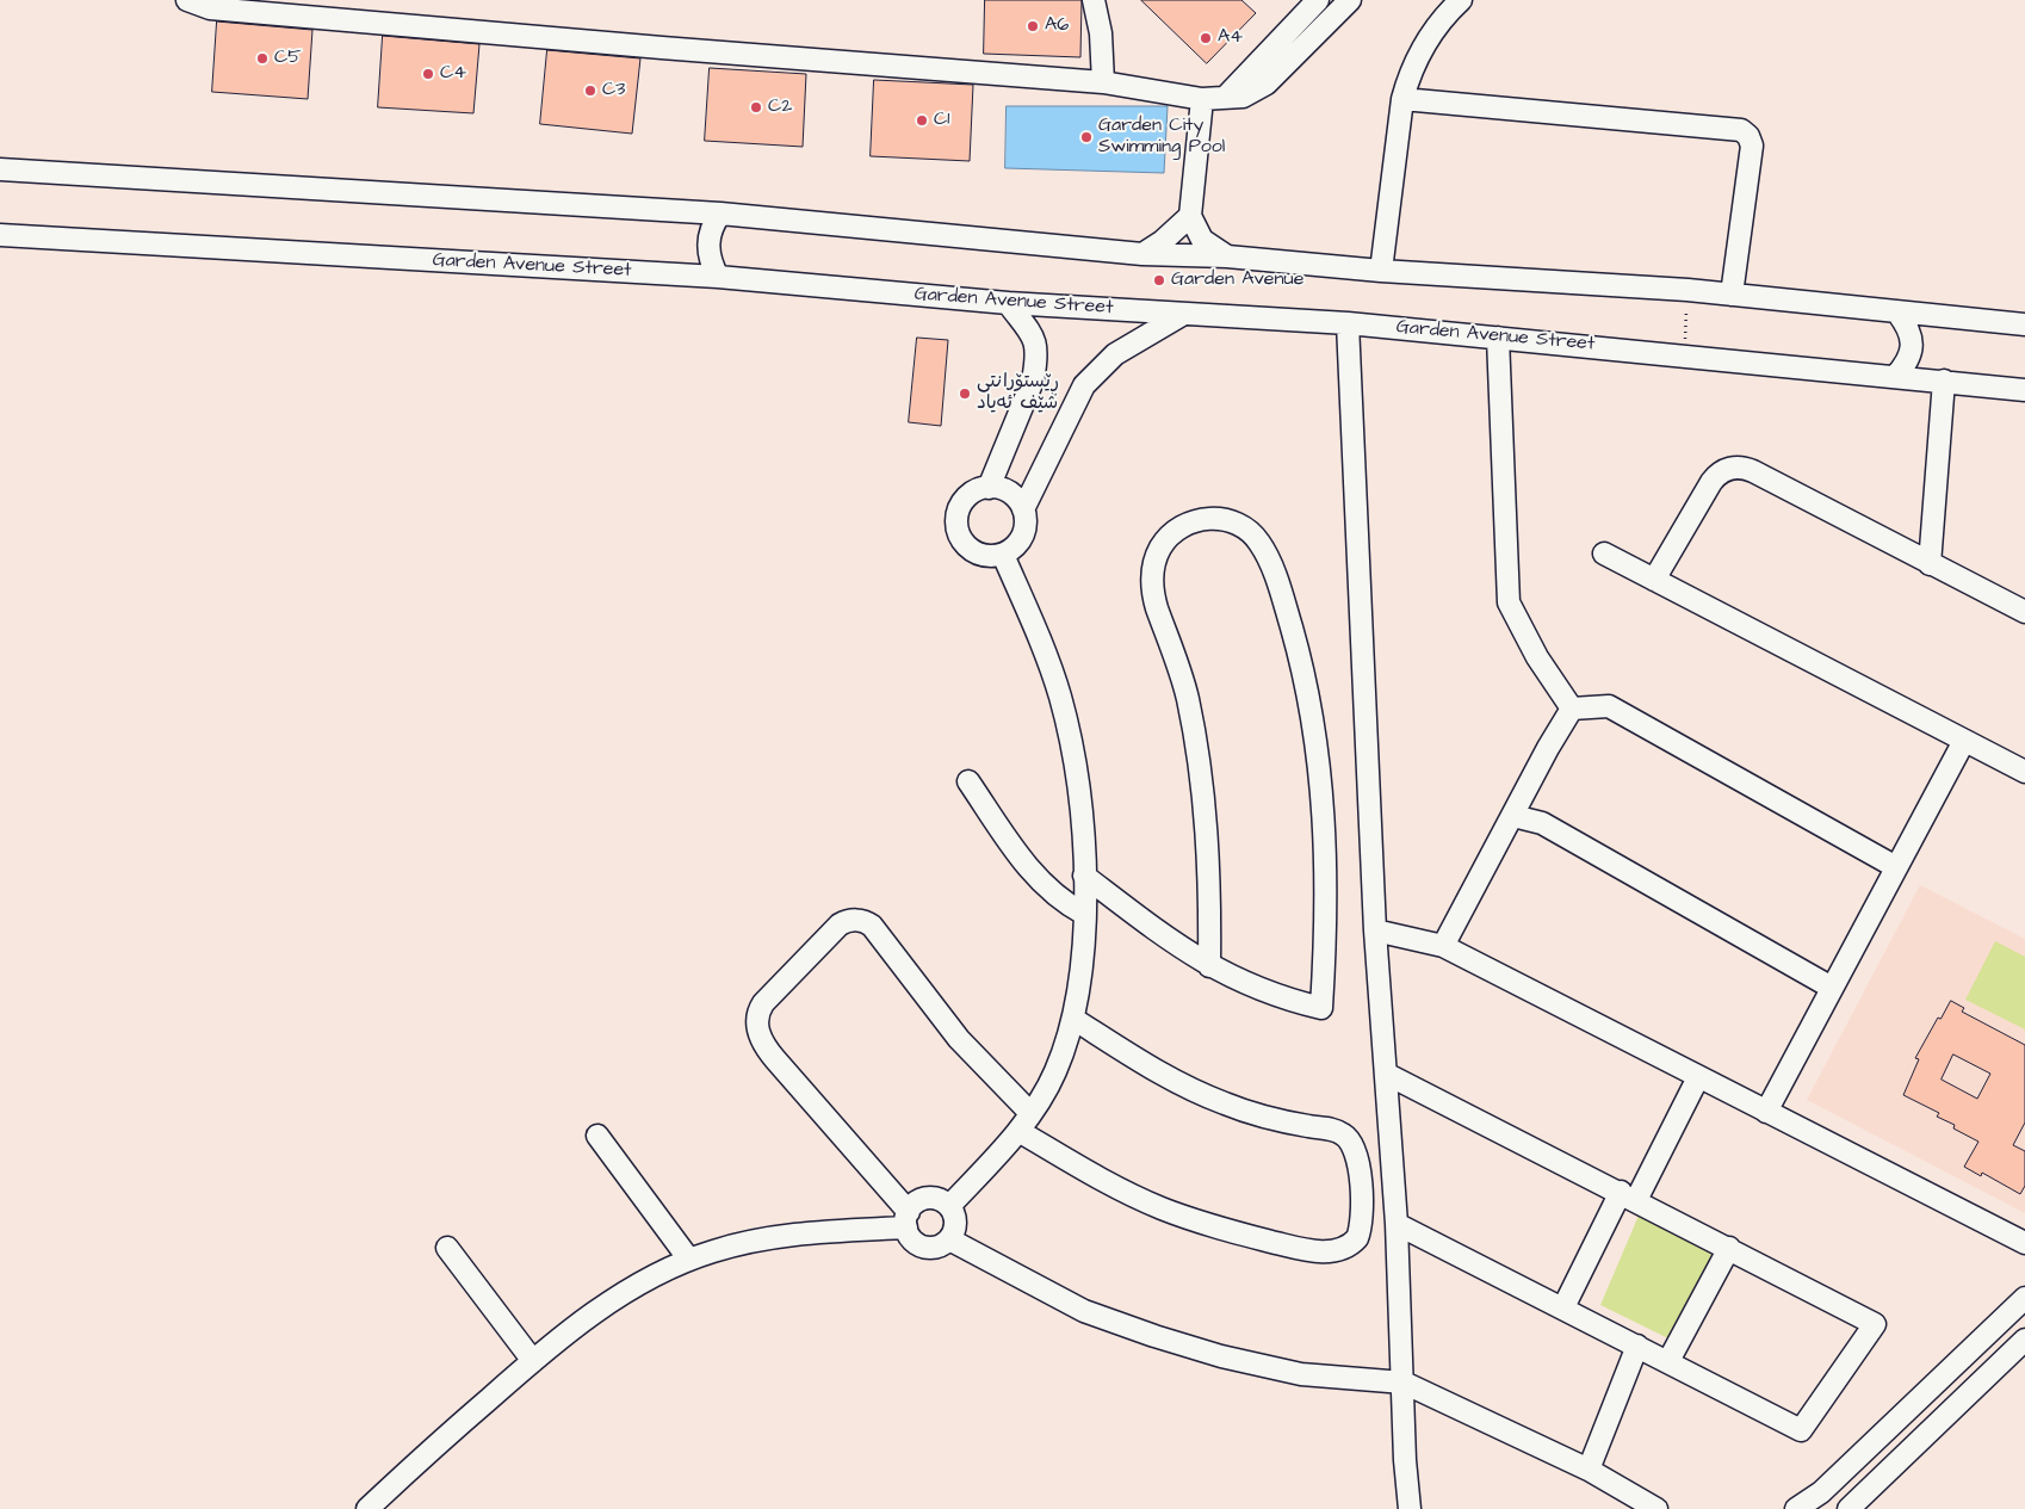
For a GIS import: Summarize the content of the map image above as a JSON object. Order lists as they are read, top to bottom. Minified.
{"streets":{"street":["Garden Avenue Street"]},"places":["A6","A4","C5","C4","C3","C2","C1","Garden City Swimming Pool","Garden Avenue","ڕێستۆرانتی شێف ئەیاد"]}
